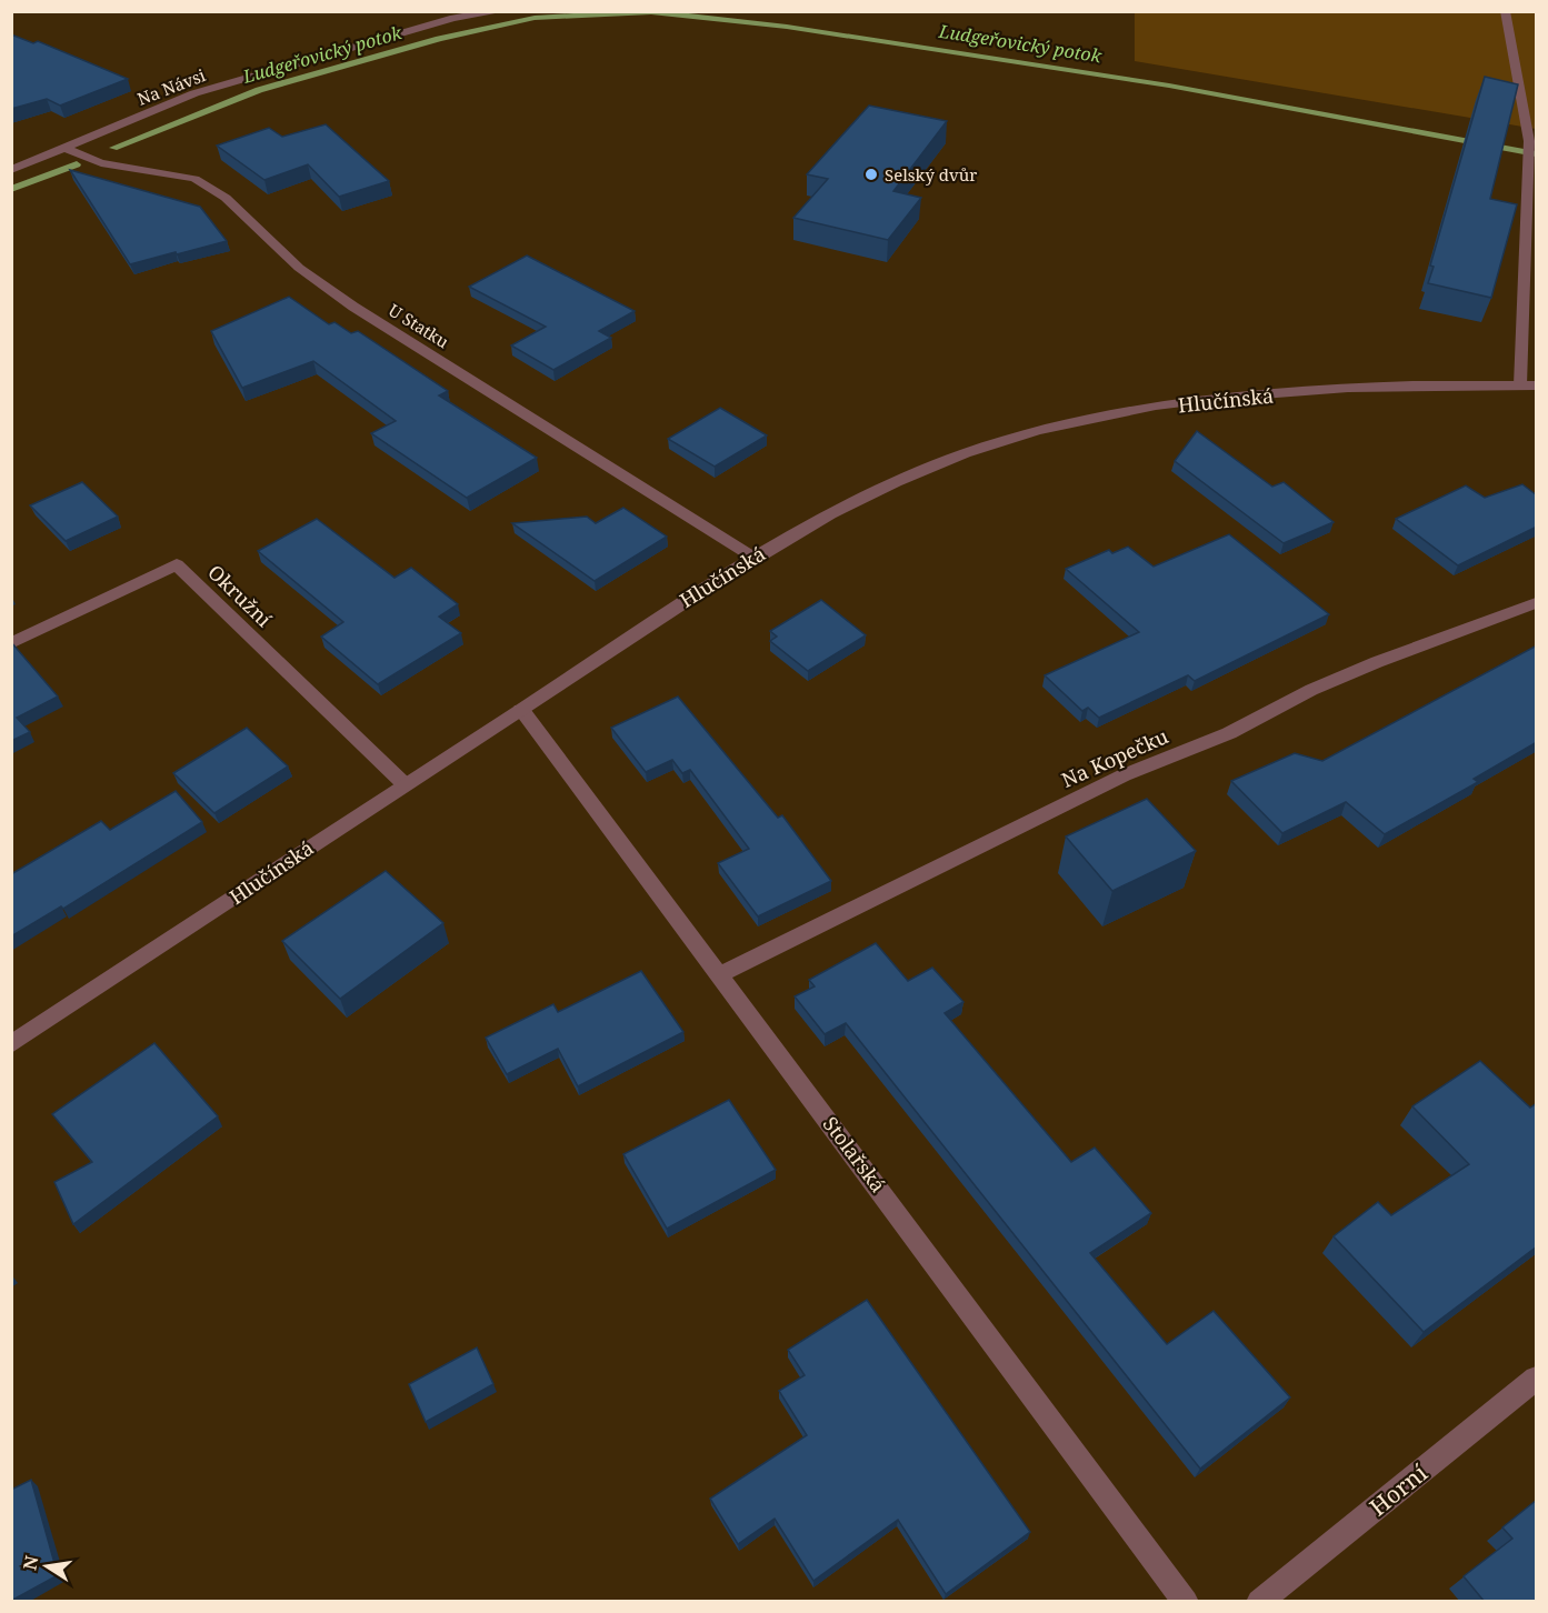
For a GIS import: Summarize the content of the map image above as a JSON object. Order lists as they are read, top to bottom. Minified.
{"streets":{"street":["Na Návsi","U Statku","Hlučínská","Okružní","Na Kopečku","Stolařská","Horní"]},"crossings":[["Na Návsi","U Statku"],["U Statku","Hlučínská"],["Hlučínská","Okružní"],["Hlučínská","Stolařská"],["Na Kopečku","Stolařská"]],"water":["Ludgeřovický potok"],"places":["Selský dvůr"],"north":"left"}
